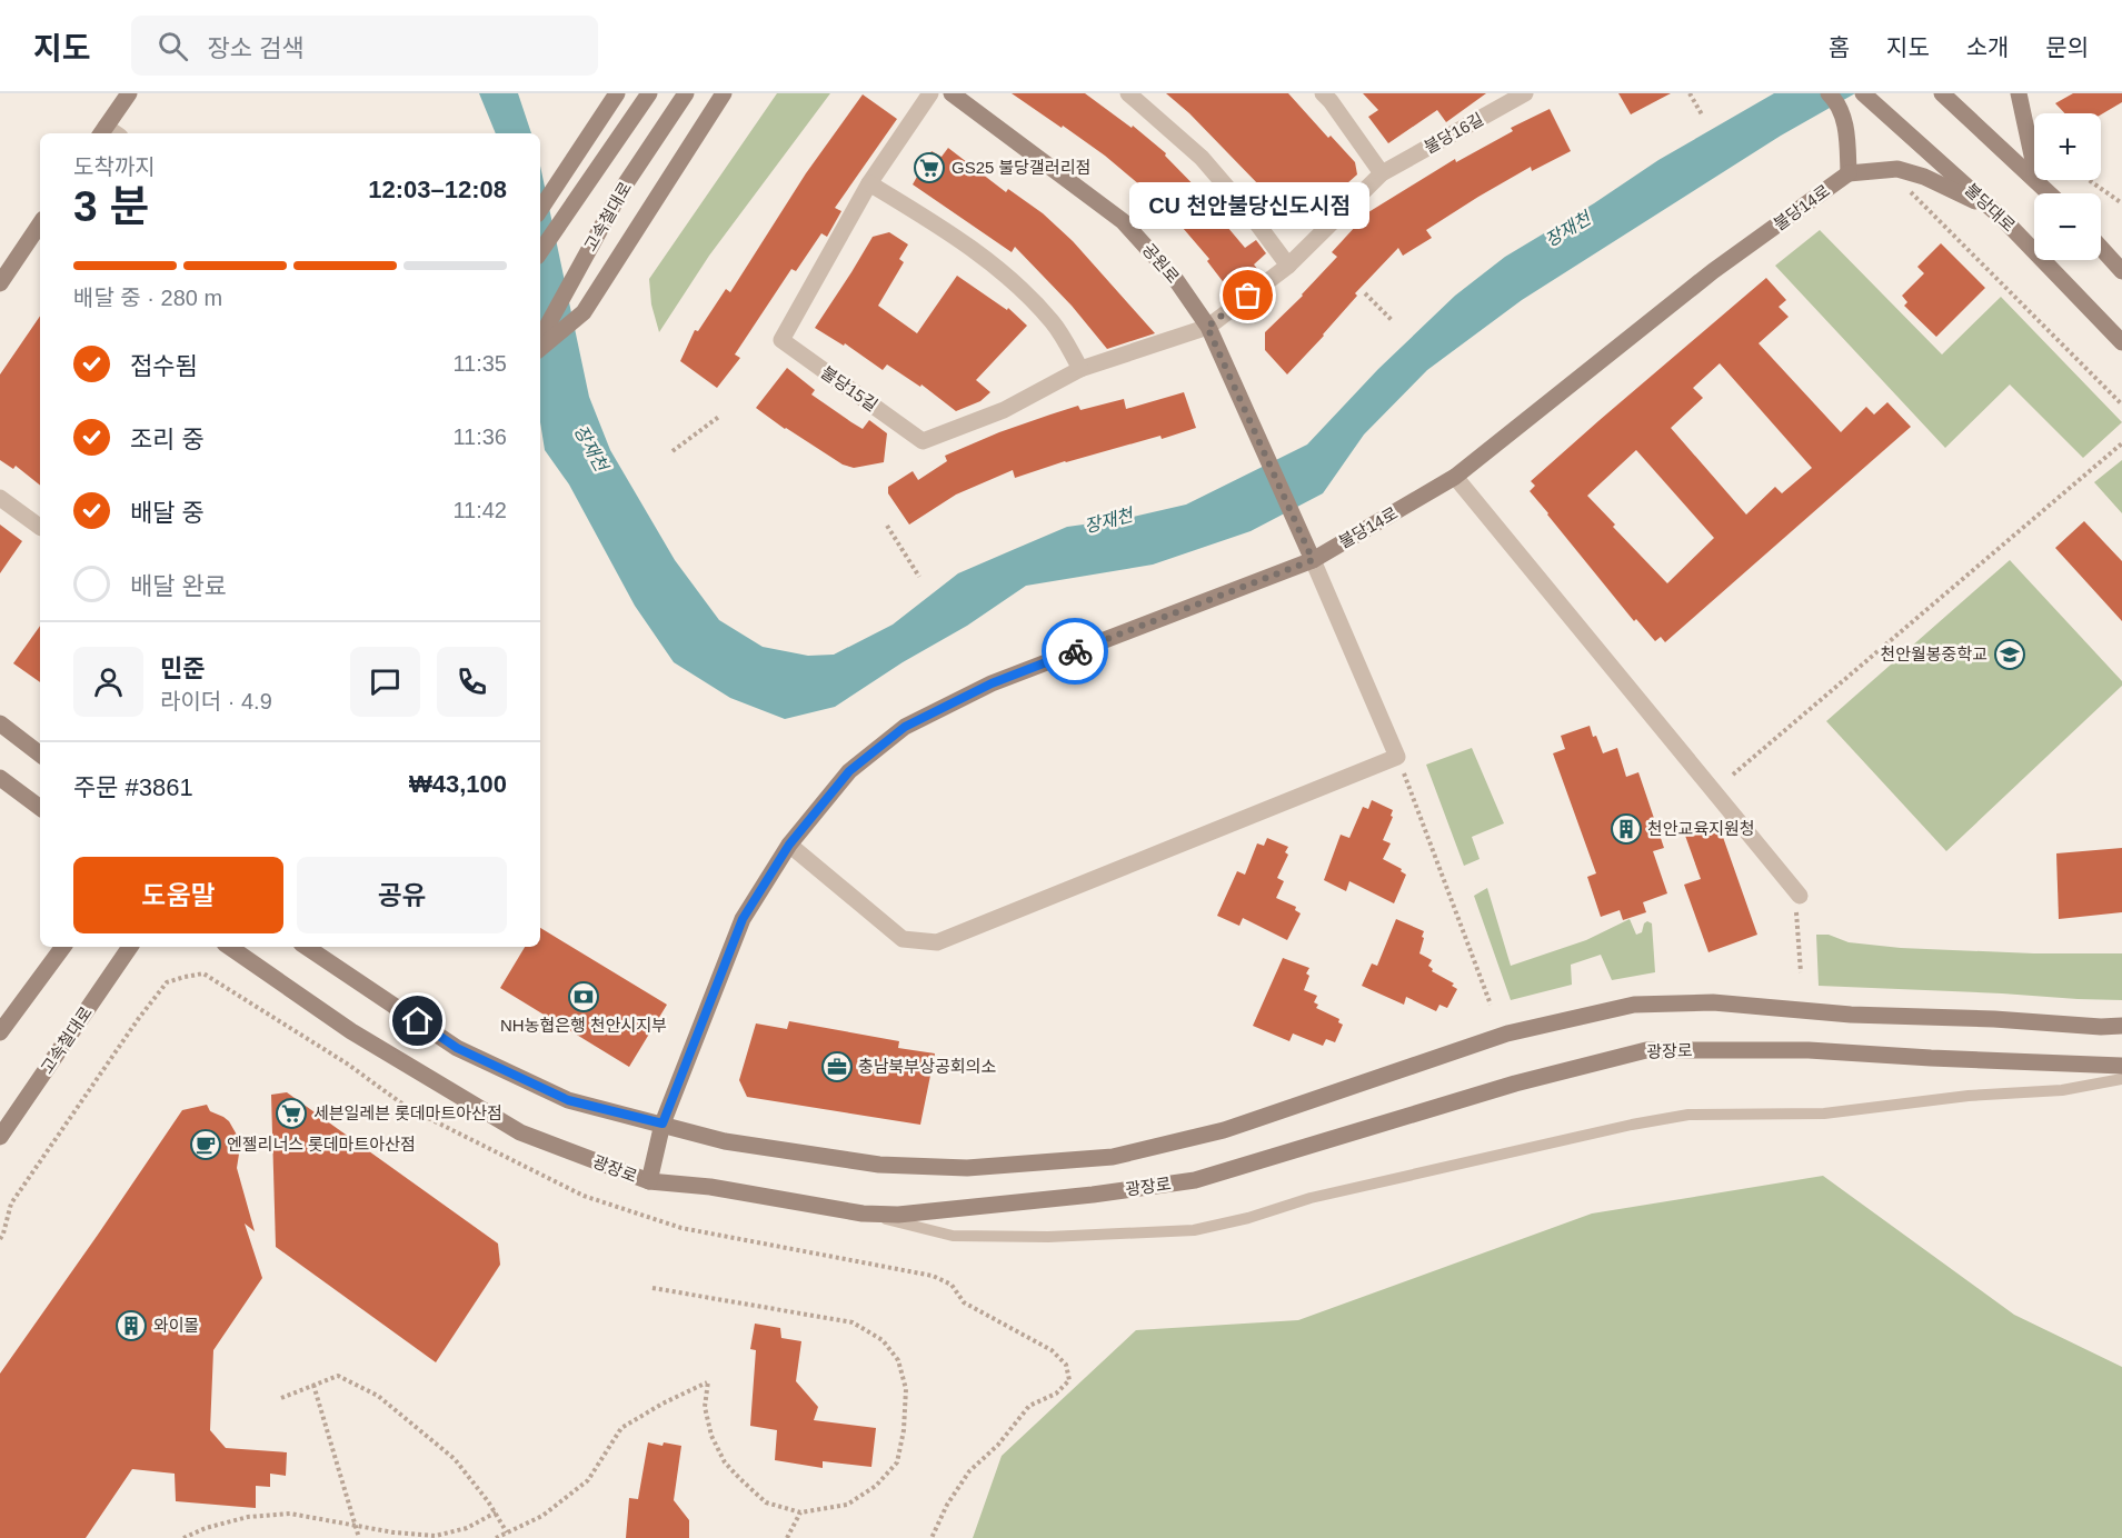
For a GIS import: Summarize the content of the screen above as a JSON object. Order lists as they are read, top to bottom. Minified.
{"streets":{"main road":["불당14로","불당대로","고속철대로","공원로","광장로"],"street":["불당16길","불당15길"]},"crossings":[["불당16길","공원로"],["불당16길","불당15길"],["불당14로","공원로"],["불당14로","광장로"],["공원로","불당15길"]],"water":["장재천"],"places":{"supermarket":["GS25 불당갤러리점","세븐일레븐 롯데마트아산점"],"other":["CU 천안불당신도시점"],"school or university":["천안월봉중학교"],"building":["천안교육지원청","와이몰"],"bank":["NH농협은행 천안시지부"],"office":["충남북부상공회의소"],"cafe":["엔젤리너스 롯데마트아산점"]},"page":{"header":"지도","search":"장소 검색","nav":["홈","지도","소개","문의"],"map_buttons":["+","−"],"heading":["3 분","도착까지","12:03–12:08"],"panel":["민준","라이더 · 4.9","주문 #3861","₩43,100"],"bubble":"CU 천안불당신도시점","bar":"배달 중 · 280 m","list":[["접수됨","11:35"],["조리 중","11:36"],["배달 중","11:42"],"배달 완료"],"buttons":["도움말","공유"]}}
